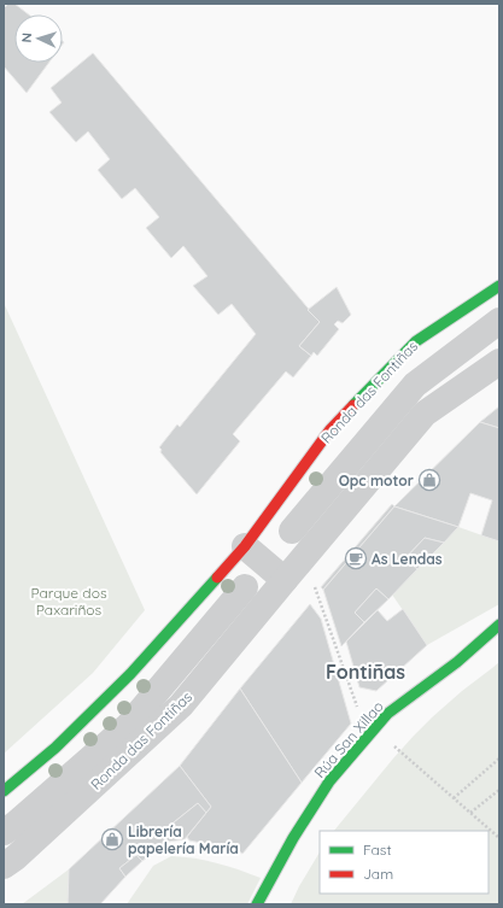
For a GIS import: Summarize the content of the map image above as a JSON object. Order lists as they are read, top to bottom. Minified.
{"streets":{"street":["Ronda das Fontiñas","Rúa San Xillao"]},"districts":["Fontiñas"],"parks":["Parque dos Paxariños"],"places":{"shop":["Opc motor","Librería papelería María"],"cafe":["As Lendas"]},"legend":["Fast","Jam"],"north":"left"}
